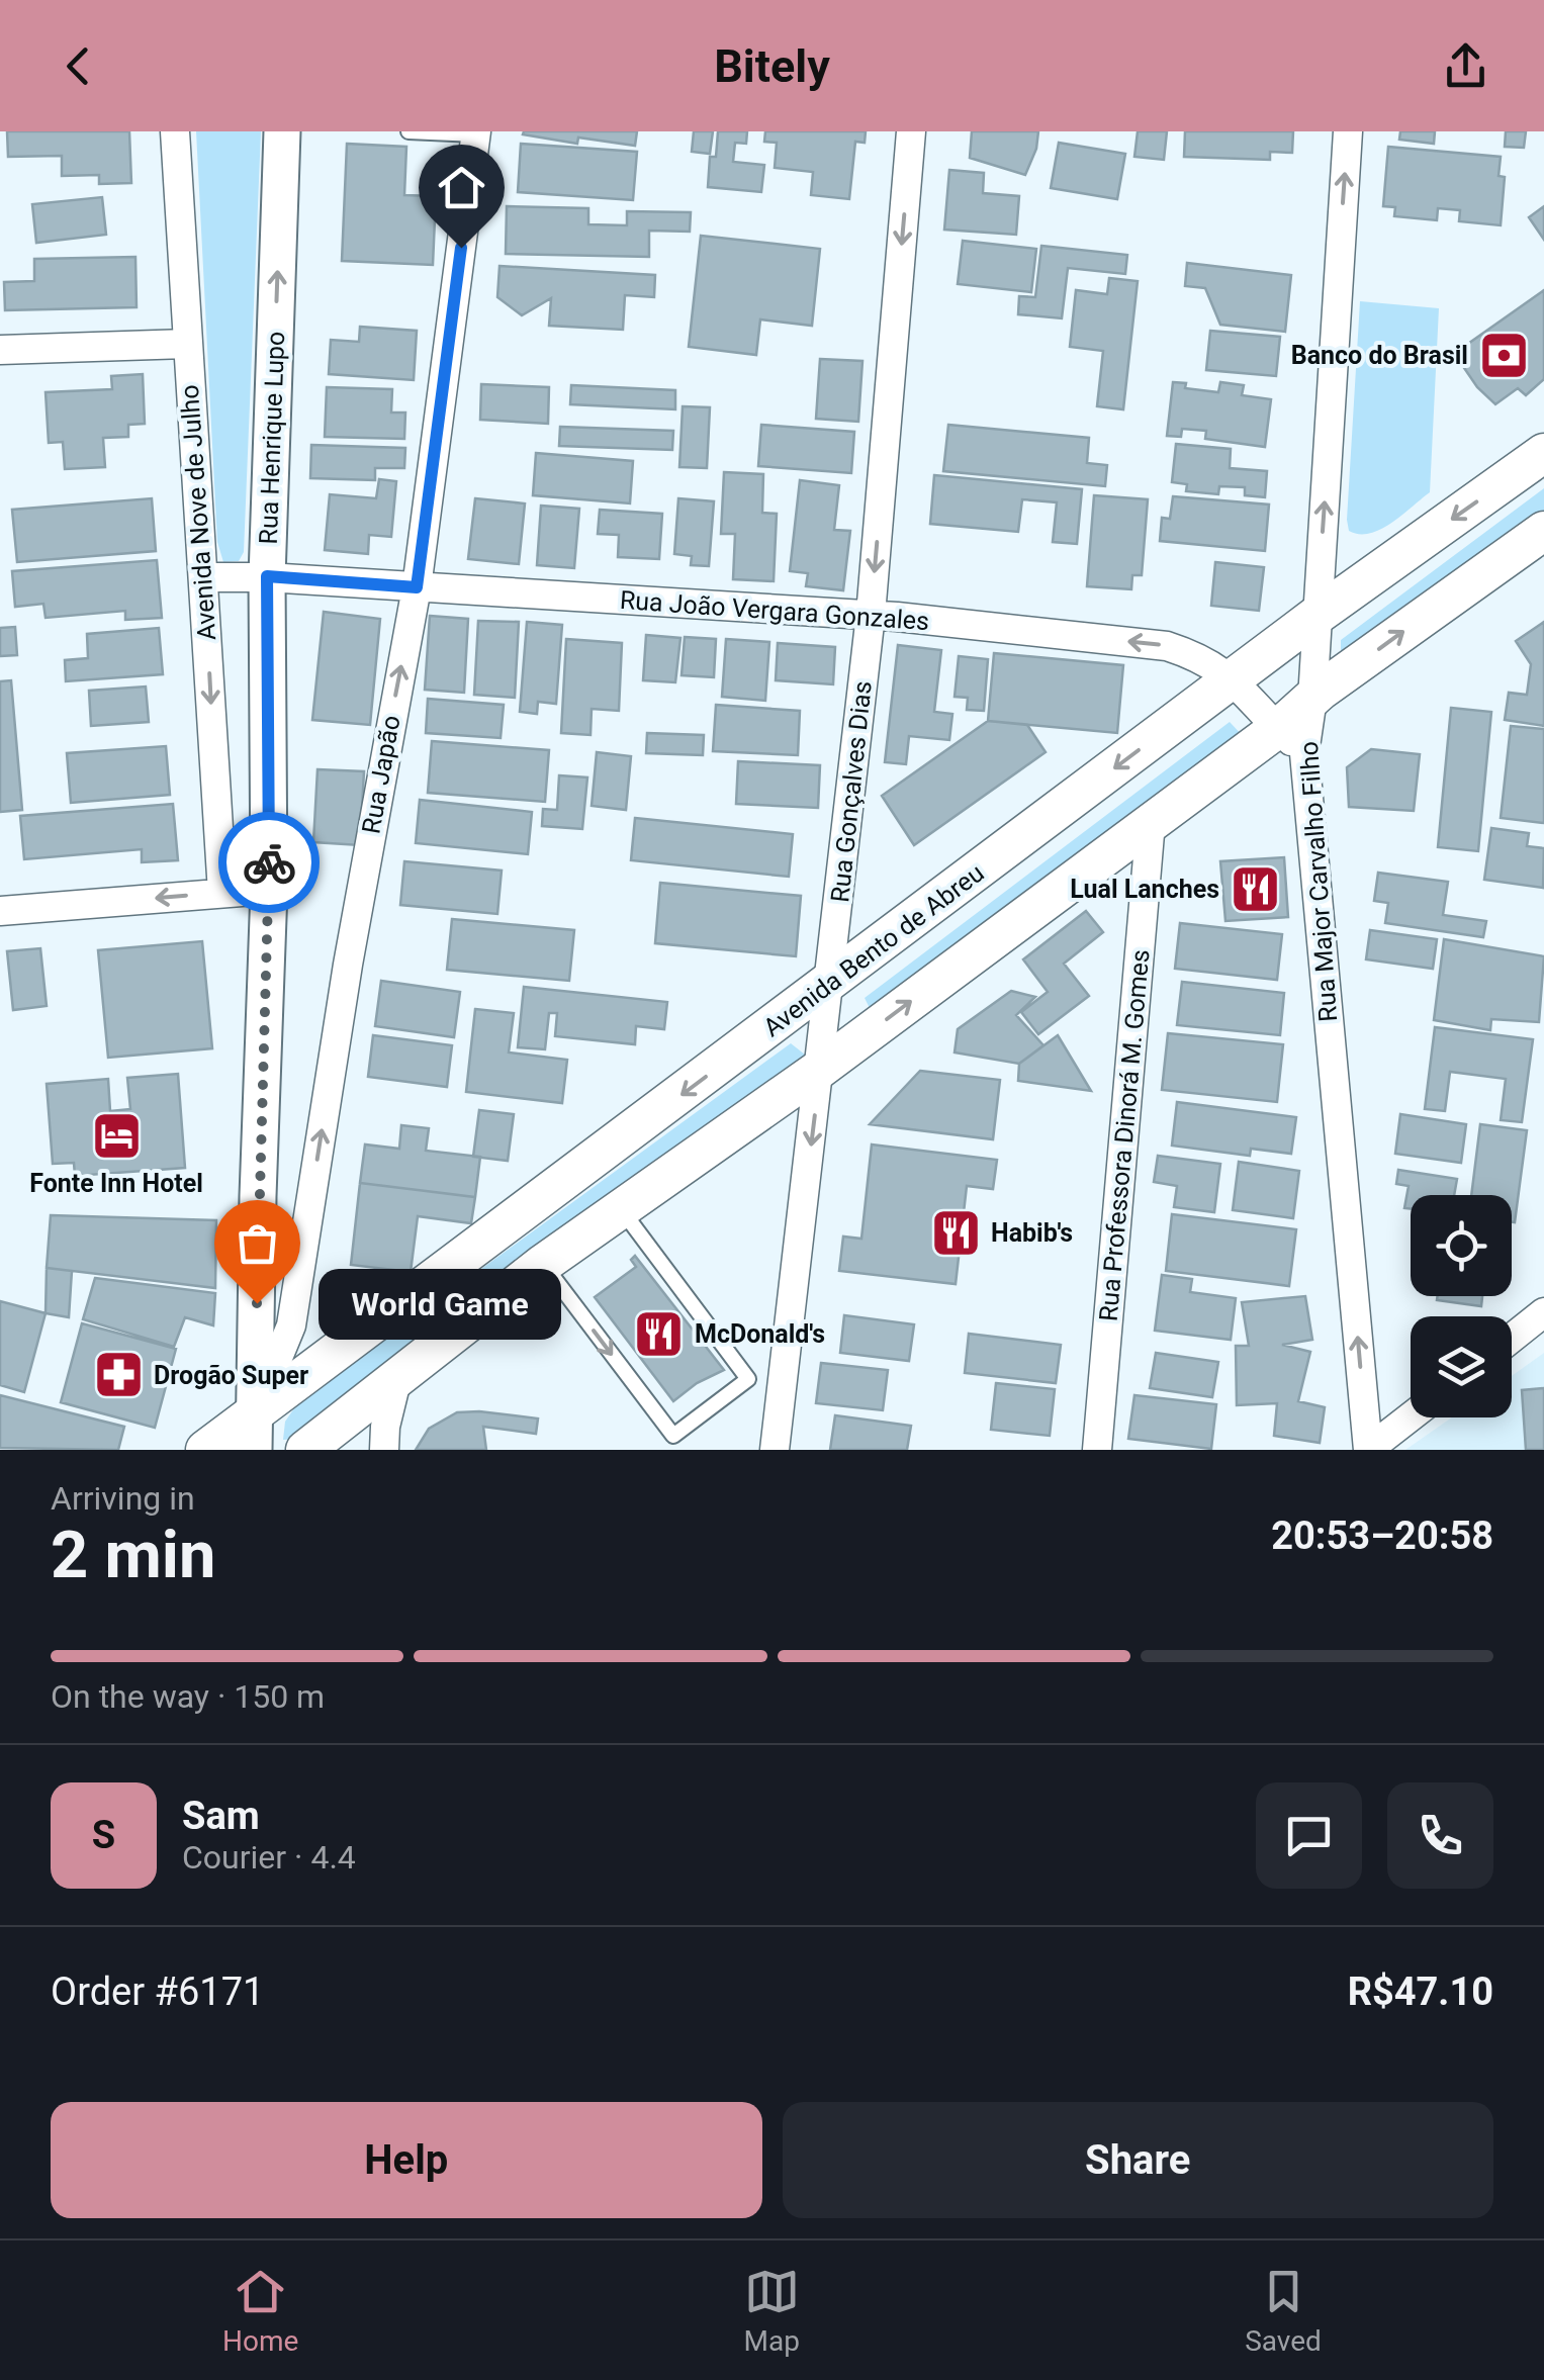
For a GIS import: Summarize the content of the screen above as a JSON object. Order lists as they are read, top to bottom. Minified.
{"streets":{"main road":["Avenida Bento de Abreu"],"street":["Rua Henrique Lupo","Avenida Nove de Julho","Rua João Vergara Gonzales","Rua Japão","Rua Gonçalves Dias","Rua Major Carvalho Filho","Rua Professora Dinorá M. Gomes"]},"crossings":[["Rua Henrique Lupo","Rua João Vergara Gonzales"],["Rua Henrique Lupo","Rua Japão"],["Rua Henrique Lupo","Avenida Bento de Abreu"],["Avenida Nove de Julho","Rua João Vergara Gonzales"],["Rua João Vergara Gonzales","Rua Japão"],["Rua João Vergara Gonzales","Rua Gonçalves Dias"],["Rua João Vergara Gonzales","Rua Major Carvalho Filho"],["Rua João Vergara Gonzales","Avenida Bento de Abreu"],["Rua Japão","Avenida Bento de Abreu"],["Rua Gonçalves Dias","Avenida Bento de Abreu"]],"one_way":["Avenida Nove de Julho","Rua Japão","Rua Gonçalves Dias","Rua Major Carvalho Filho"],"places":{"bank":["Banco do Brasil"],"restaurant":["Lual Lanches","Habib's","McDonald's"],"hotel":["Fonte Inn Hotel"],"other":["World Game"],"pharmacy":["Drogão Super"]},"page":{"header":"Bitely","bubble":"World Game","heading":["2 min","Arriving in","20:53–20:58"],"panel":["Sam","Courier · 4.4","Order #6171","R$47.10"],"bar":"On the way · 150 m","round":"S","buttons":["Help","Share"],"tabs":["Home","Map","Saved"]}}
